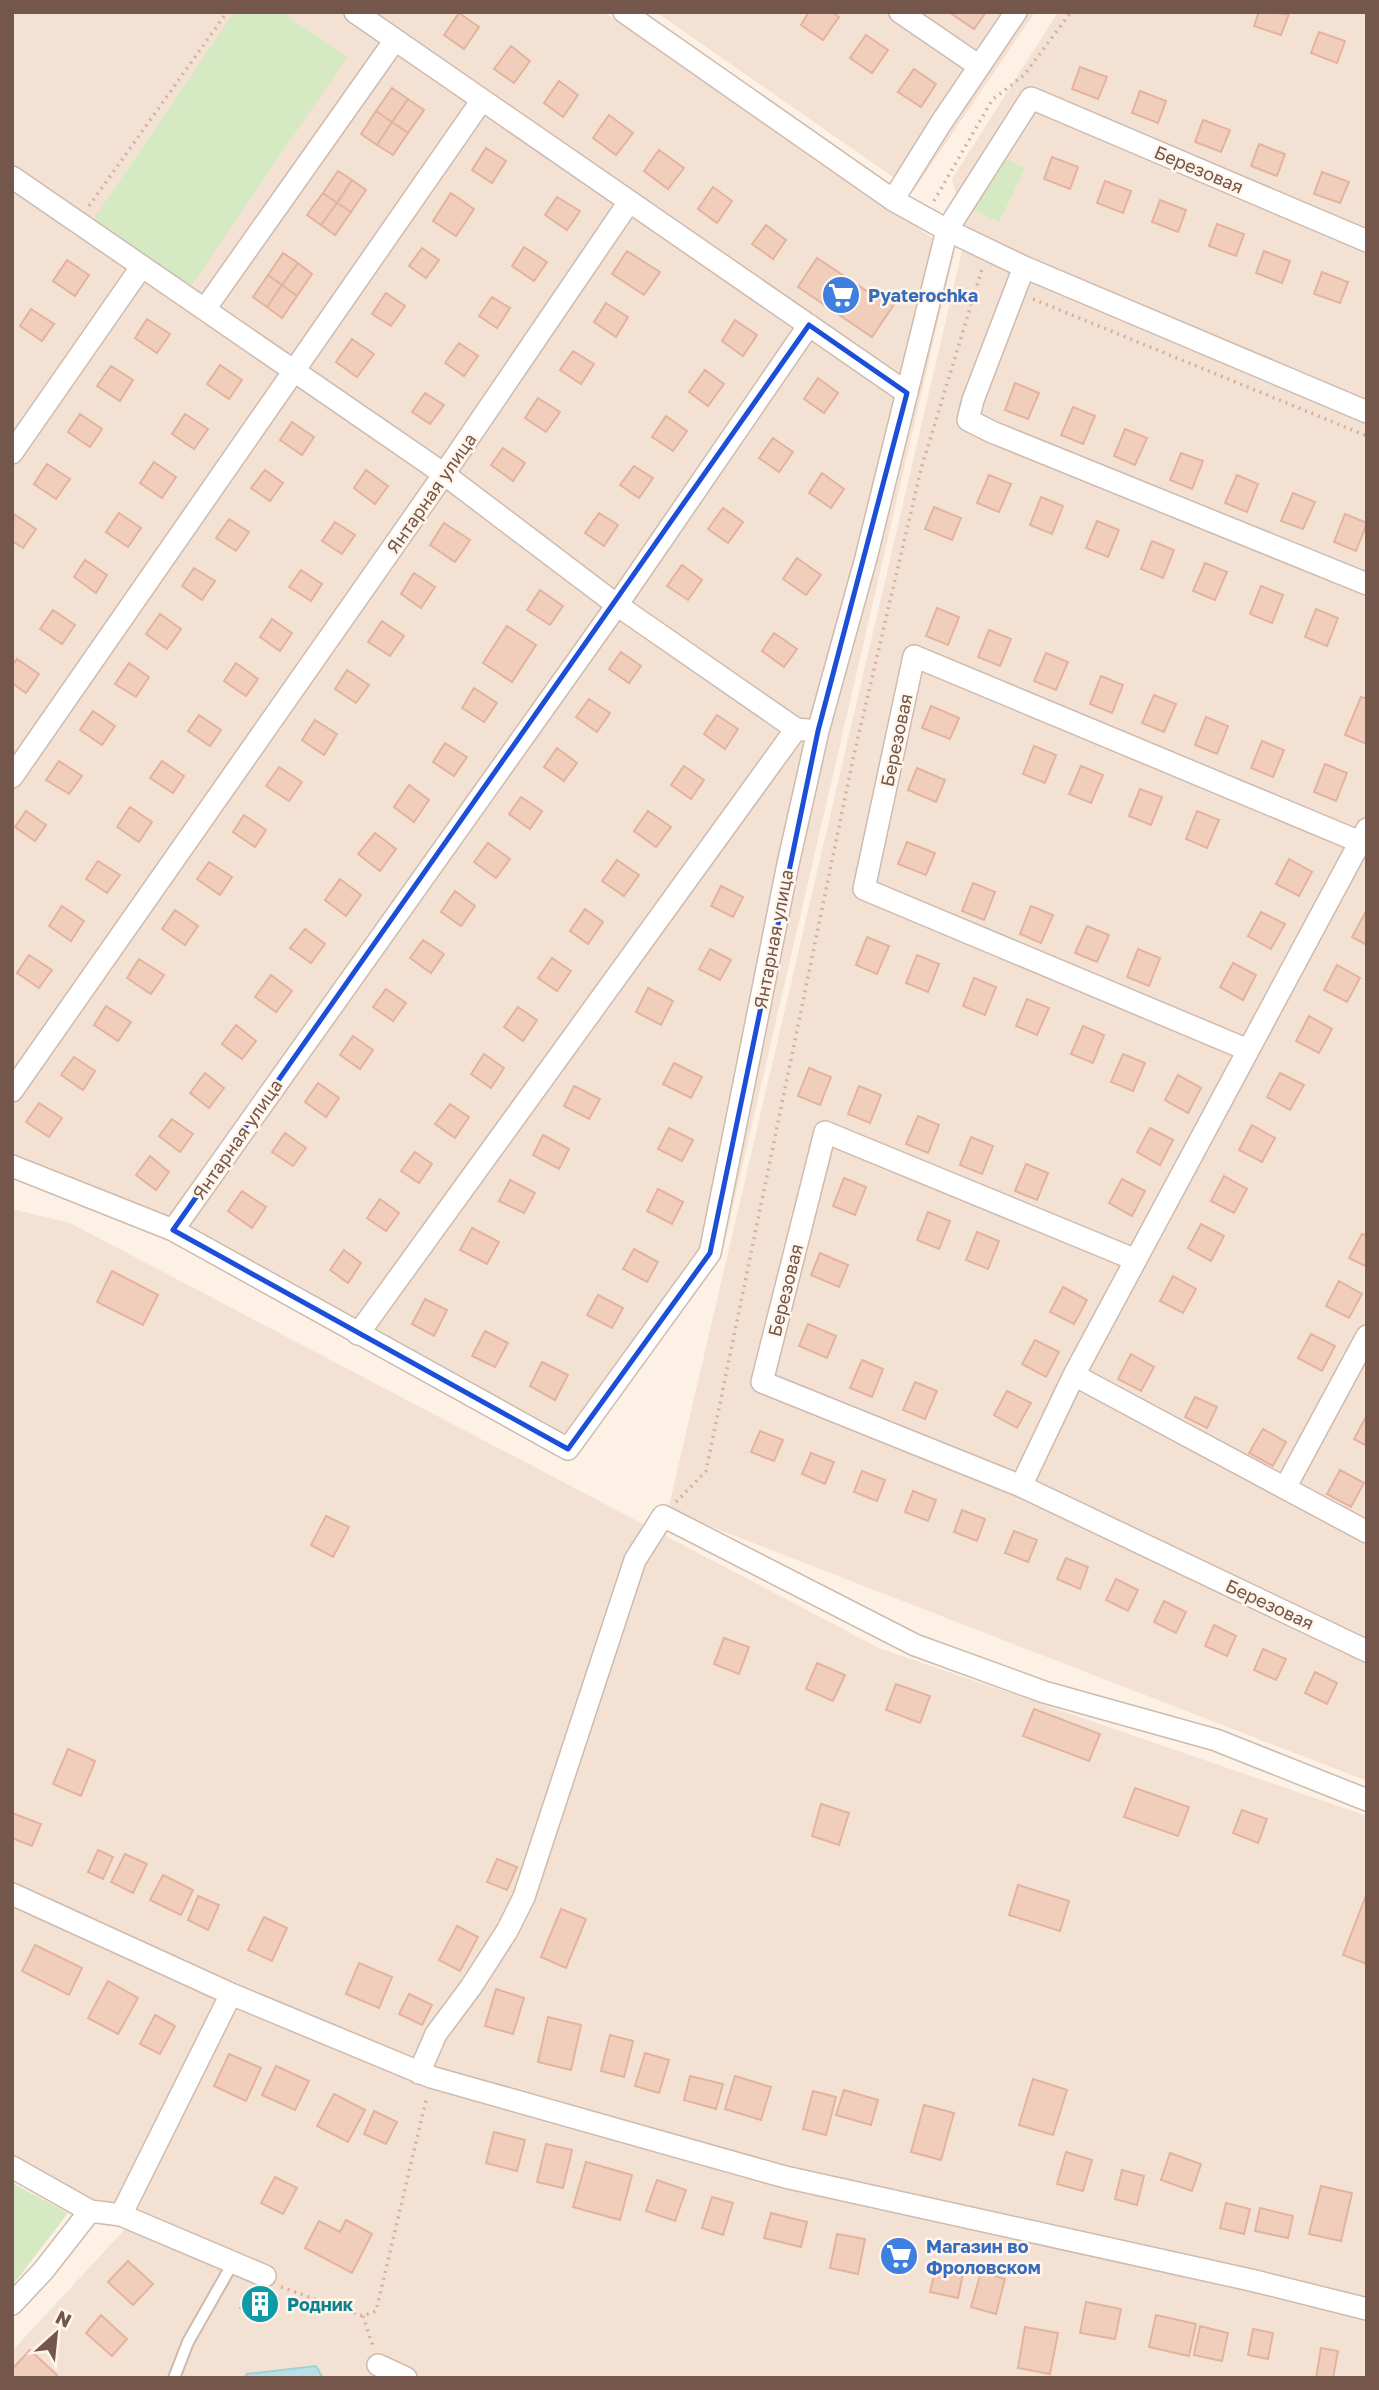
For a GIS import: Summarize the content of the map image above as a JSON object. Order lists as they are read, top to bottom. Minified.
{"streets":{"street":["Березовая","Янтарная улица"]},"crossings":[["Березовая","Янтарная улица"]],"places":{"supermarket":["Pyaterochka","Магазин во Фроловском"],"building":["Родник"]},"north":"top right"}
